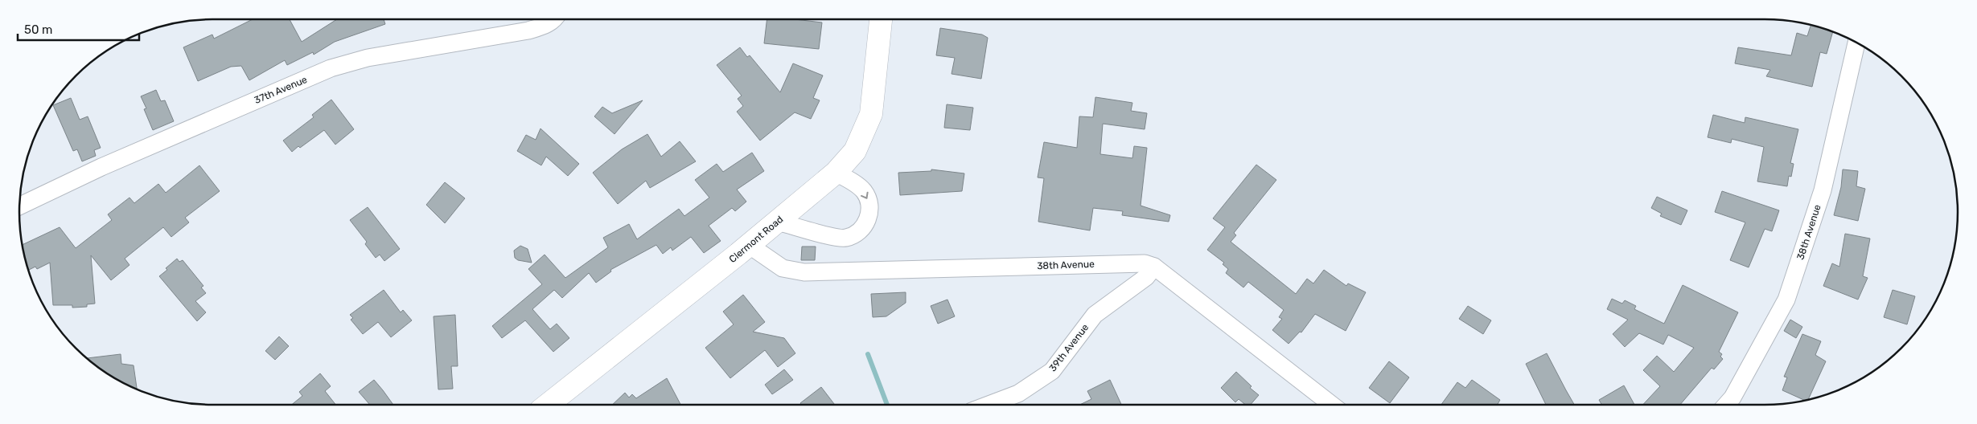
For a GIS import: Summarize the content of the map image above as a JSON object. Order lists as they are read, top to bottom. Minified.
{"streets":{"street":["37th Avenue","38th Avenue","Clermont Road","39th Avenue"]},"crossings":[["38th Avenue","Clermont Road"],["38th Avenue","39th Avenue"]],"scale_bar":"50 m"}
